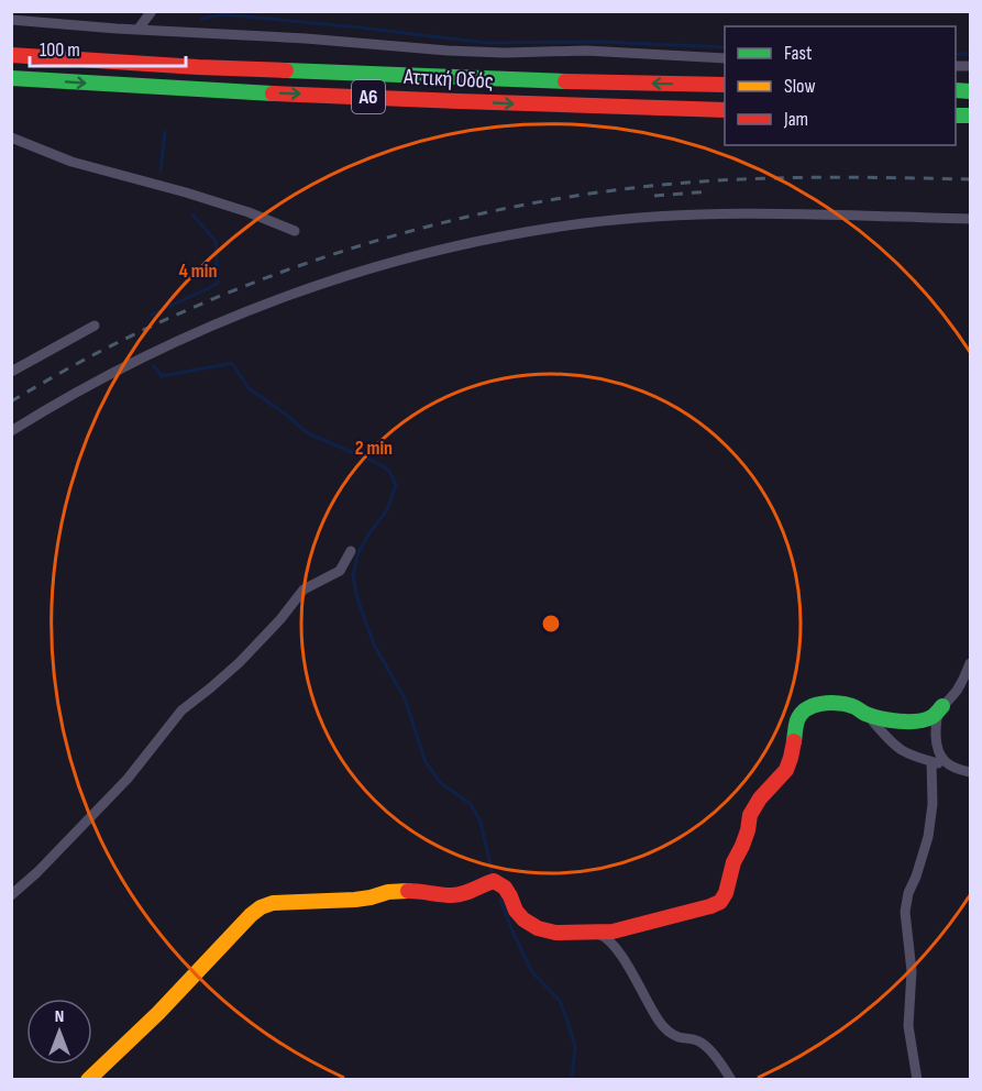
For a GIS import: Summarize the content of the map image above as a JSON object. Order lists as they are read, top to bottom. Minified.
{"streets":{"main road":["Αττική Οδός","Α6"]},"legend":["Fast","Slow","Jam"],"scale_bar":"100 m","north":"top","rings":["4 min","2 min"]}
